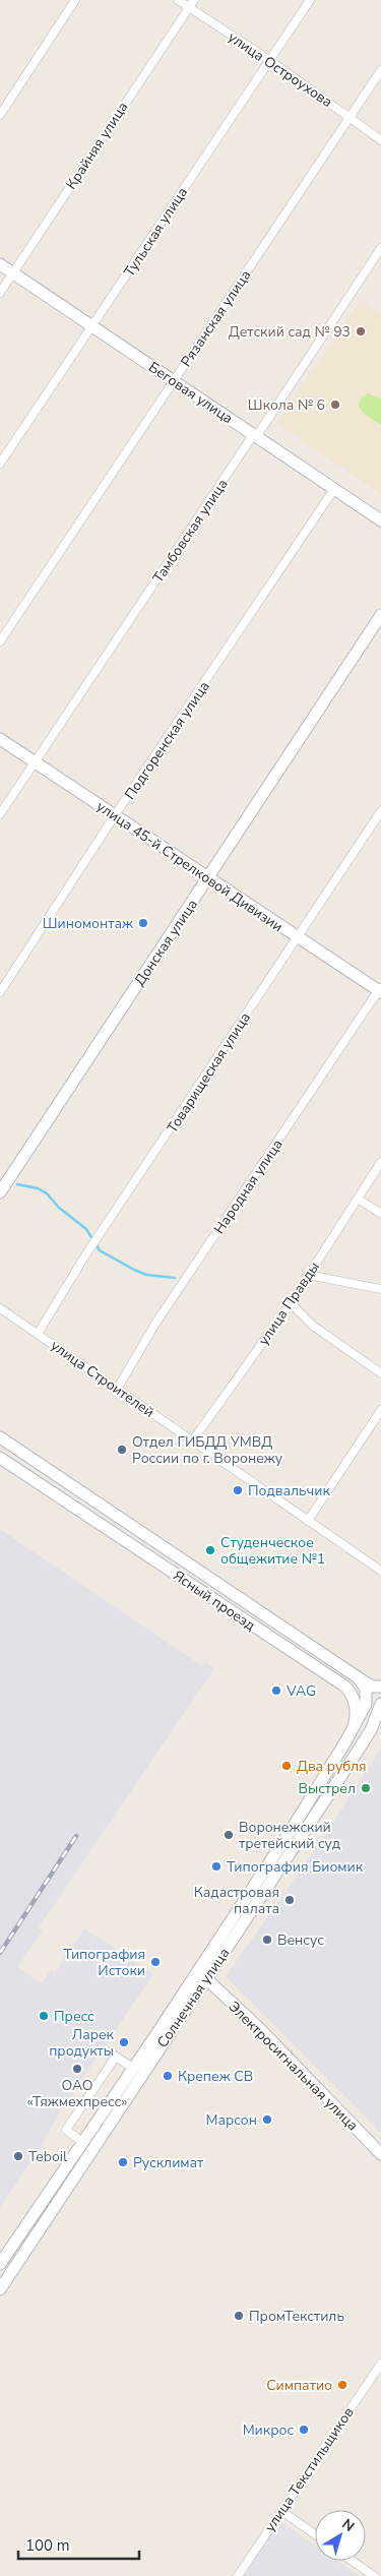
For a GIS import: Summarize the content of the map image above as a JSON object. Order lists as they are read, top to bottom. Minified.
{"streets":{"street":["улица Остроухова","Крайняя улица","Тульская улица","Рязанская улица","Беговая улица","Тамбовская улица","Подгоренская улица","улица 45-й Стрелковой Дивизии","Донская улица","Товарищеская улица","Народная улица","улица Правды","улица Строителей","Ясный проезд","Солнечная улица","Электросигнальная улица","улица Текстильщиков"]},"crossings":[["улица Остроухова","Крайняя улица"],["улица Остроухова","Тульская улица"],["улица Остроухова","Рязанская улица"],["Крайняя улица","Беговая улица"],["Тульская улица","Беговая улица"],["Рязанская улица","Беговая улица"],["Беговая улица","Тамбовская улица"],["Беговая улица","Подгоренская улица"],["Тамбовская улица","улица 45-й Стрелковой Дивизии"],["Подгоренская улица","улица 45-й Стрелковой Дивизии"],["улица 45-й Стрелковой Дивизии","Донская улица"],["улица 45-й Стрелковой Дивизии","Товарищеская улица"],["улица 45-й Стрелковой Дивизии","Народная улица"],["Товарищеская улица","улица Строителей"],["Народная улица","улица Строителей"],["улица Правды","улица Строителей"],["Ясный проезд","Солнечная улица"],["Солнечная улица","Электросигнальная улица"]],"places":["Детский сад № 93","Школа № 6","Шиномонтаж","Отдел ГИБДД УМВД России по г. Воронежу","Подвальчик","Студенческое общежитие №1","VAG","Два рубля","Выстрел","Воронежский третейский суд","Типография Биомик","Кадастровая палата","Венсус","Типография Истоки","Пресс","Ларек продукты","ОАО «Тяжмехпресс»","Крепеж СВ","Марсон","Teboil","Русклимат","ПромТекстиль","Симпатио","Микрос"],"scale_bar":"100 m","north":"top right"}
